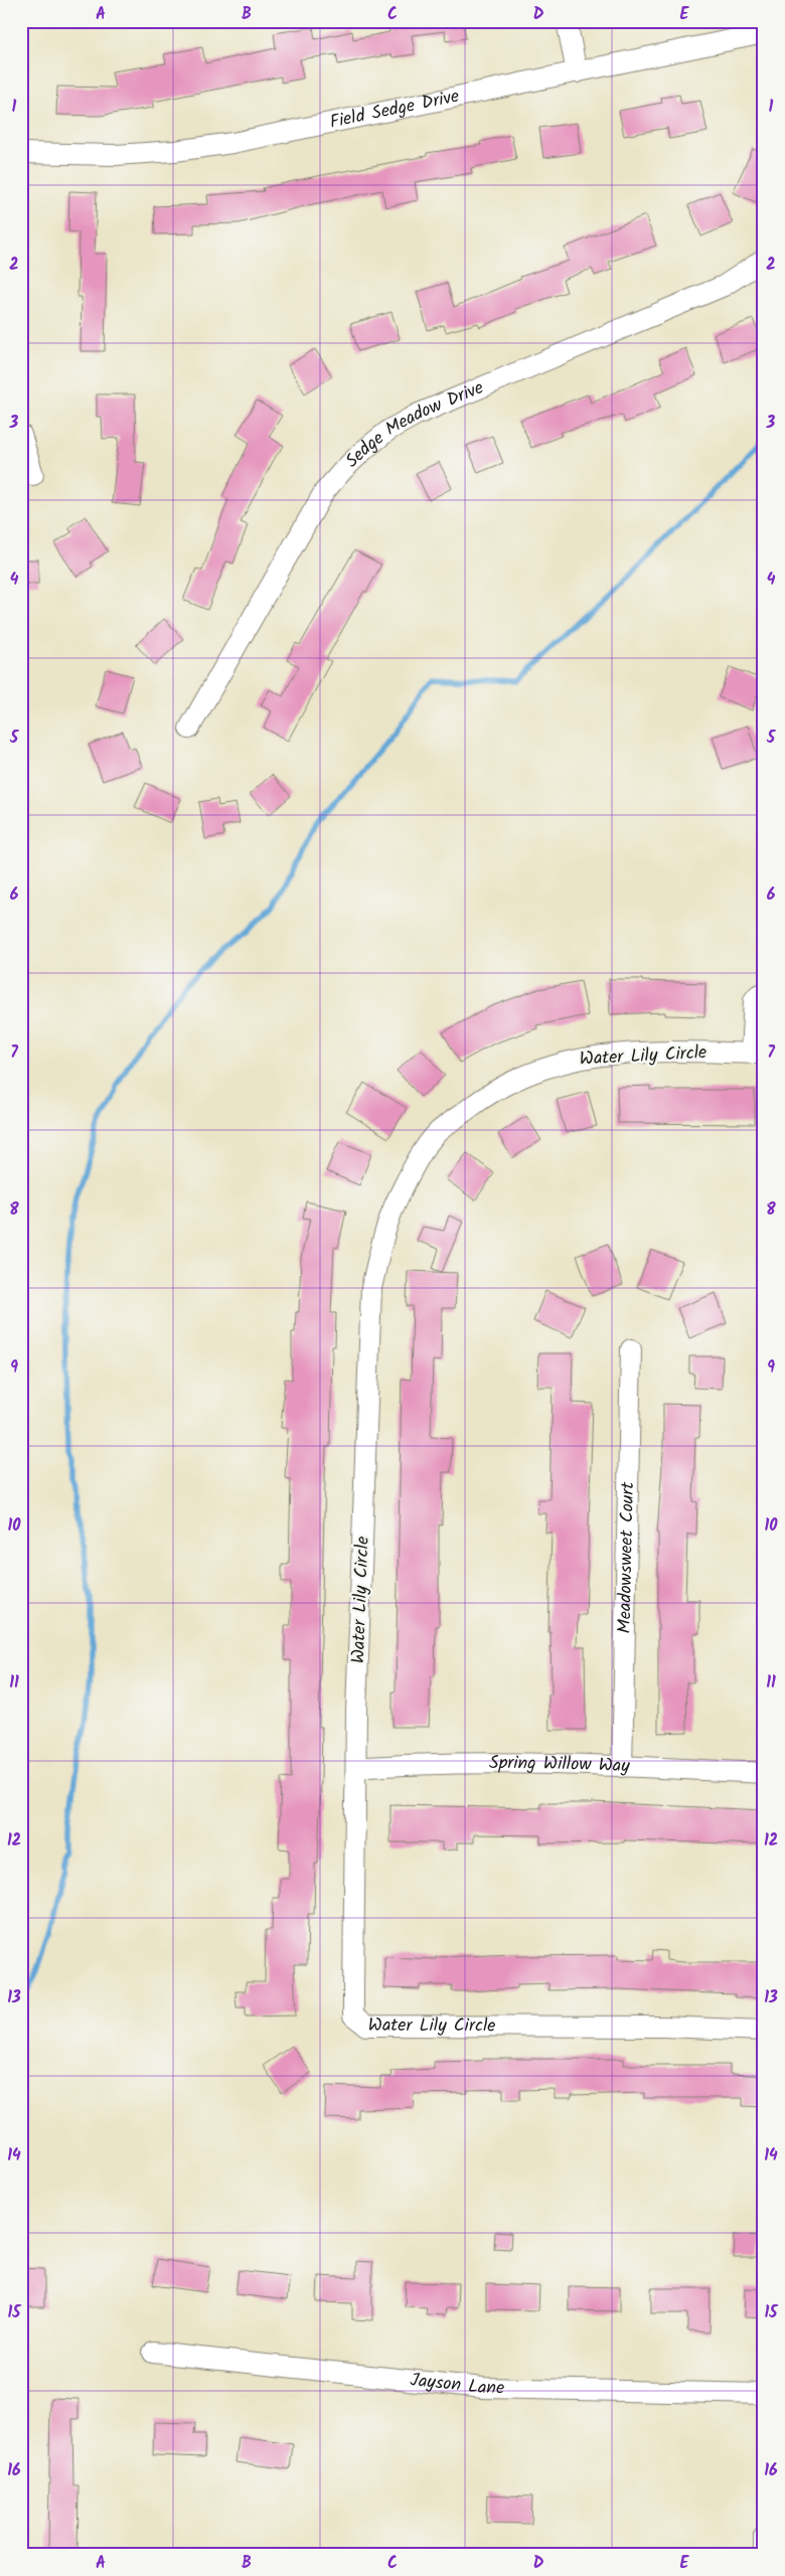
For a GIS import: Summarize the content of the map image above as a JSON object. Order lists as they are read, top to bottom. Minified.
{"streets":{"street":["Field Sedge Drive","Sedge Meadow Drive","Water Lily Circle","Meadowsweet Court","Spring Willow Way","Jayson Lane"]},"crossings":[["Water Lily Circle","Spring Willow Way"],["Meadowsweet Court","Spring Willow Way"]],"grid":{"columns":["A","B","C","D","E"],"rows":["1","2","3","4","5","6","7","8","9","10","11","12","13","14","15","16"]}}
